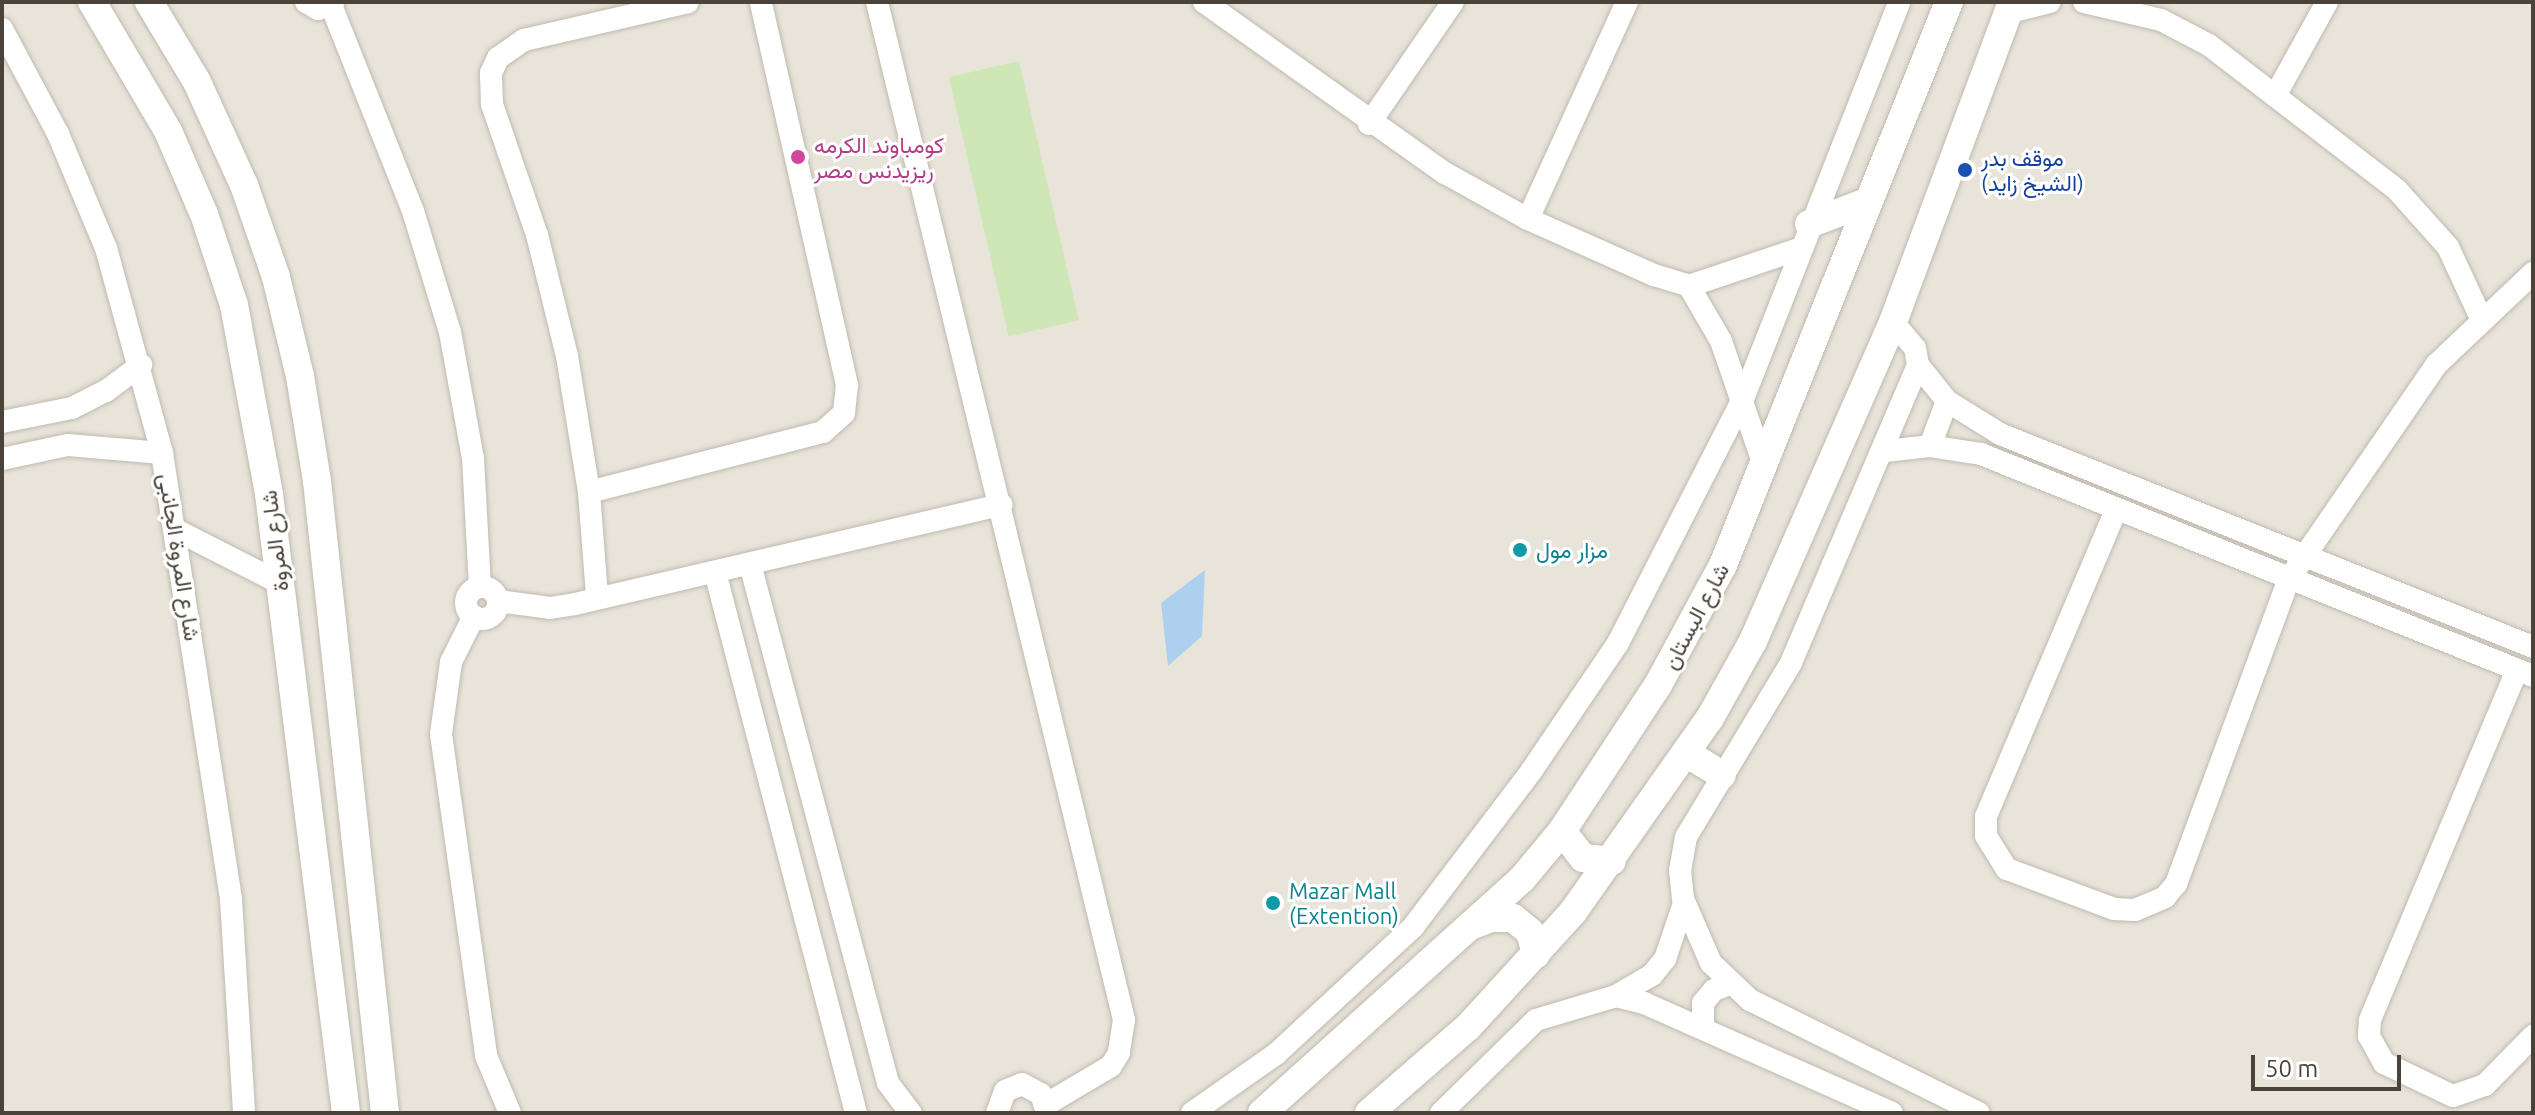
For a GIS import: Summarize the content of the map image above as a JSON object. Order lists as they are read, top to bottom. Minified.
{"streets":{"street":["شارع المروة","شارع المروة الجانبى","شارع البستان"]},"places":["كومباوند الكرمه ريزيدنس مصر","موقف بدر (الشيخ زايد)","مزار مول","Mazar Mall (Extention)"],"scale_bar":"50 m"}
